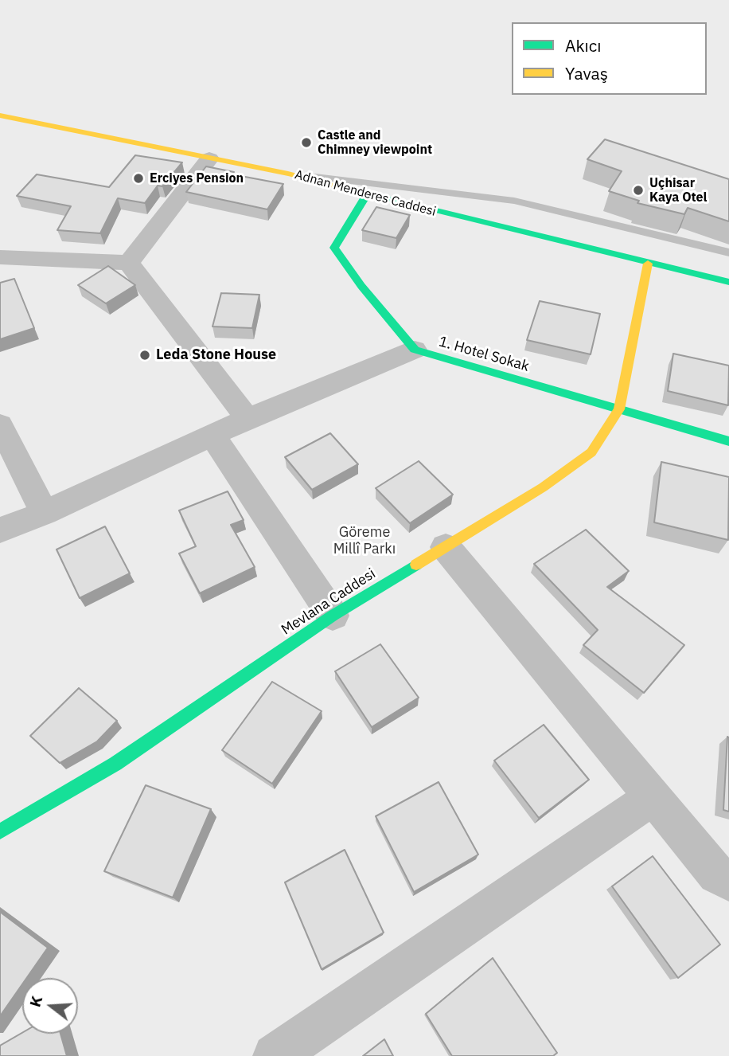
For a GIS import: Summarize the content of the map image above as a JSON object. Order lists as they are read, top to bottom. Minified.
{"streets":{"street":["Adnan Menderes Caddesi","1. Hotel Sokak","Mevlana Caddesi"]},"crossings":[["Adnan Menderes Caddesi","Mevlana Caddesi"],["1. Hotel Sokak","Mevlana Caddesi"]],"parks":["Göreme Millî Parkı"],"places":["Castle and Chimney viewpoint","Erciyes Pension","Uçhisar Kaya Otel","Leda Stone House"],"legend":["Akıcı","Yavaş"],"north":"left"}
